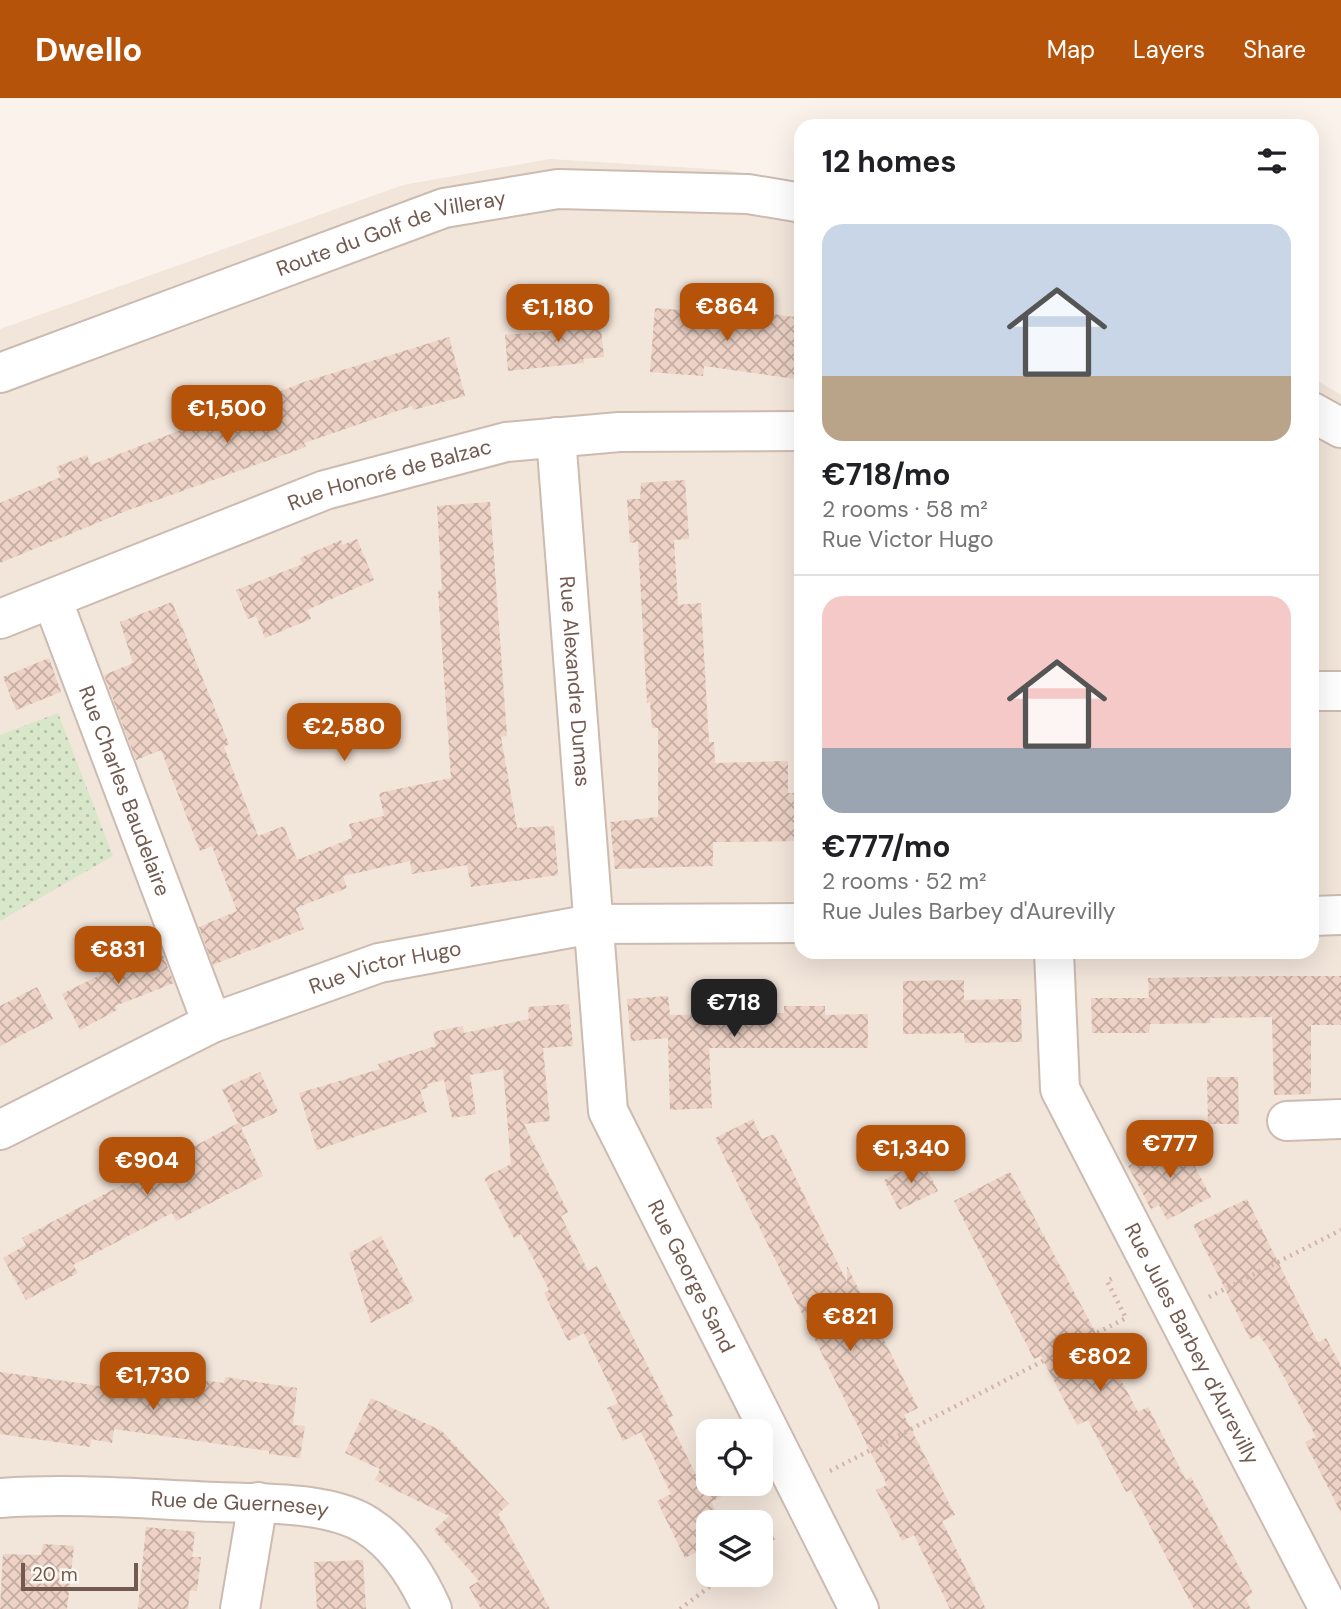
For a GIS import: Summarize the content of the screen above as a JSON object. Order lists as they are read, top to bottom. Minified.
{"streets":{"street":["Route du Golf de Villeray","Rue Honoré de Balzac","Rue Alexandre Dumas","Rue Charles Baudelaire","Rue Victor Hugo","Rue George Sand","Rue Jules Barbey d'Aurevilly","Rue de Guernesey"]},"crossings":[["Rue Honoré de Balzac","Rue Alexandre Dumas"],["Rue Honoré de Balzac","Rue Charles Baudelaire"],["Rue Alexandre Dumas","Rue Victor Hugo"],["Rue Alexandre Dumas","Rue George Sand"],["Rue Charles Baudelaire","Rue Victor Hugo"],["Rue Victor Hugo","Rue George Sand"]],"scale_bar":"20 m","page":{"header":"Dwello","nav":["Map","Layers","Share"],"heading":"12 homes","list":[{"name":"€718/mo","note":"2 rooms · 58 m² · Rue Victor Hugo"},{"name":"€777/mo","note":"2 rooms · 52 m² · Rue Jules Barbey d'Aurevilly"}],"price":["€864","€1,180","€1,500","€2,580","€831","€718","€777","€1,340","€904","€821","€802","€1,730"],"scale":"20 m"}}
